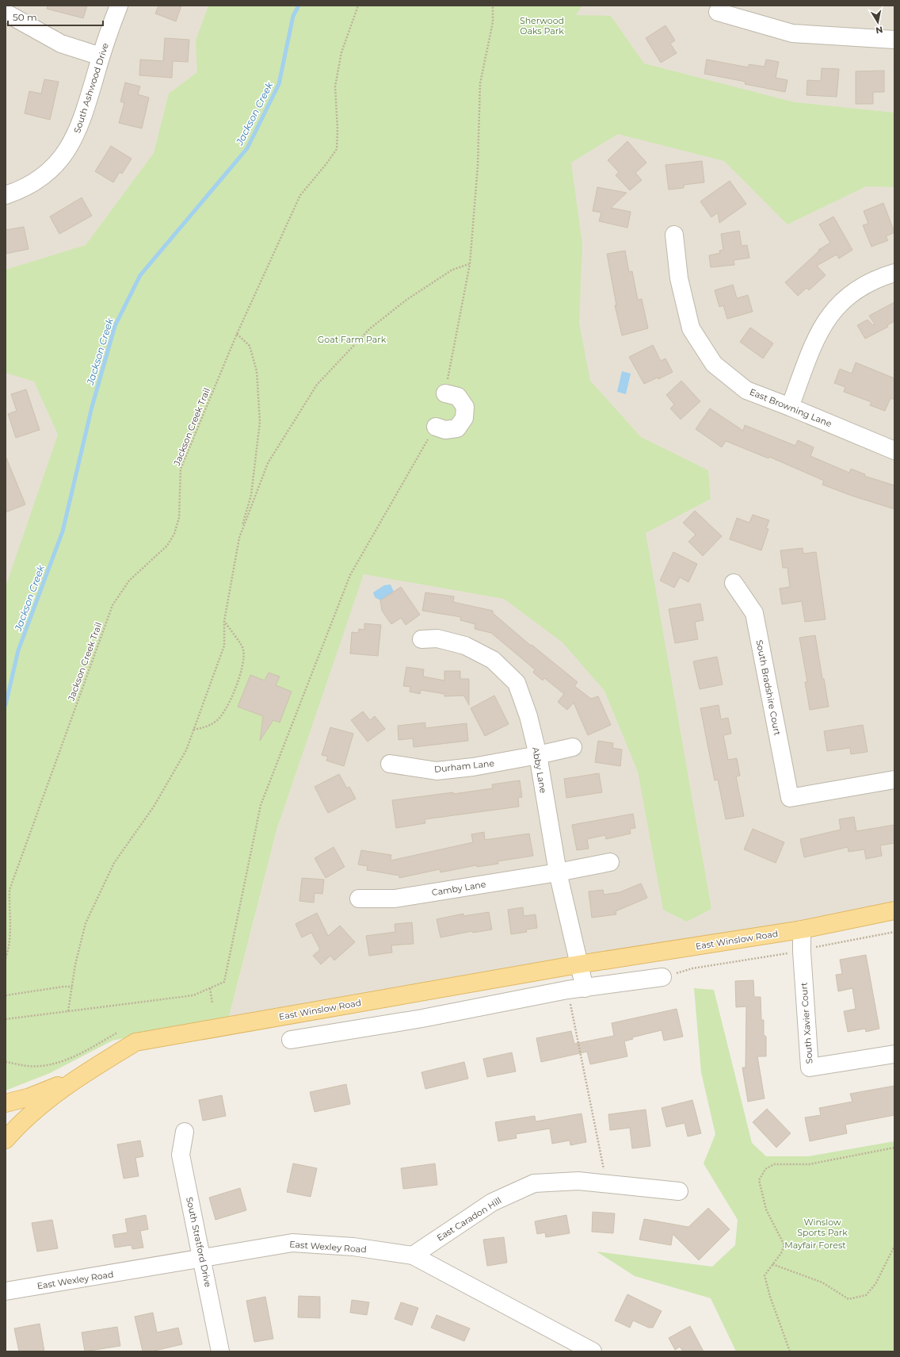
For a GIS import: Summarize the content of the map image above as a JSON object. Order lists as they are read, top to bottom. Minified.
{"streets":{"main road":["East Winslow Road"],"street":["South Ashwood Drive","East Browning Lane","South Bradshire Court","Durham Lane","Abby Lane","Camby Lane","South Xavier Court","East Caradon Hill","South Stratford Drive","East Wexley Road"],"path":["Jackson Creek Trail"]},"crossings":[["Durham Lane","Abby Lane"],["Abby Lane","Camby Lane"],["Abby Lane","East Winslow Road"],["East Winslow Road","South Xavier Court"],["East Caradon Hill","East Wexley Road"],["South Stratford Drive","East Wexley Road"]],"water":["Jackson Creek"],"parks":["Sherwood Oaks Park","Goat Farm Park","Winslow Sports Park","Mayfair Forest"],"scale_bar":"50 m","north":"bottom"}
